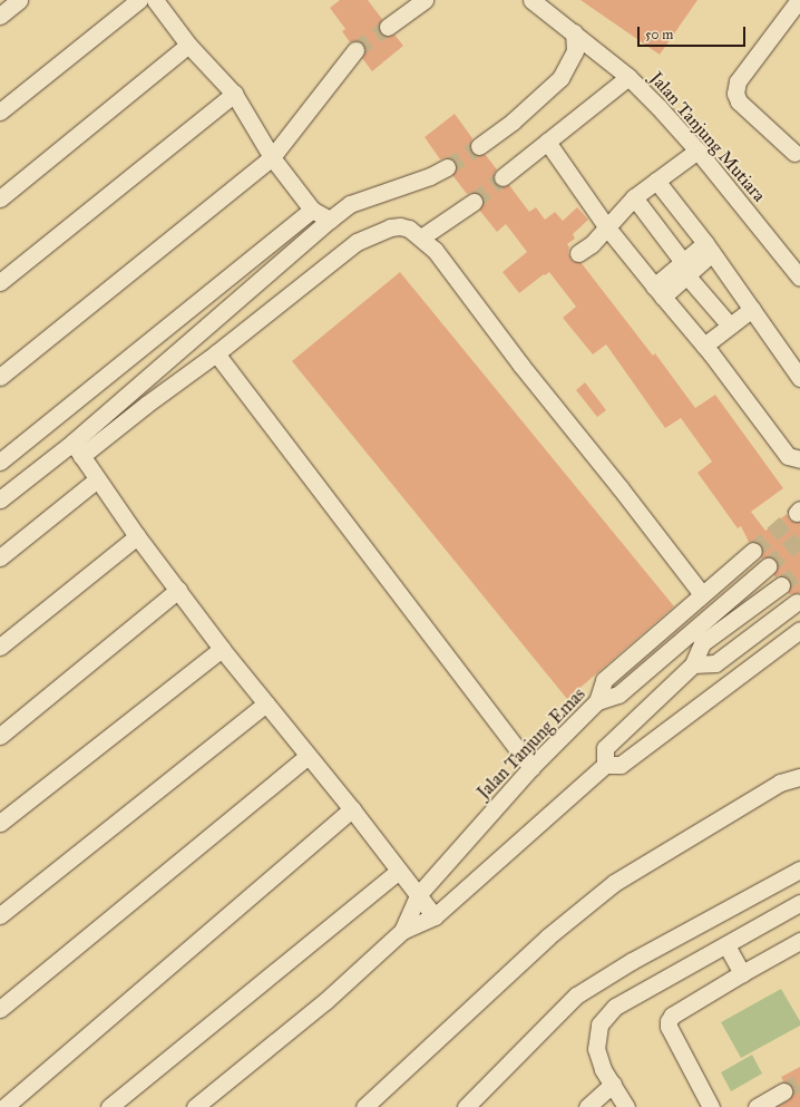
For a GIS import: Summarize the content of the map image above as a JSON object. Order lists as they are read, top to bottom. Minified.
{"streets":{"lane":["Jalan Tanjung Mutiara","Jalan Tanjung Emas"]},"scale_bar":"50 m"}
